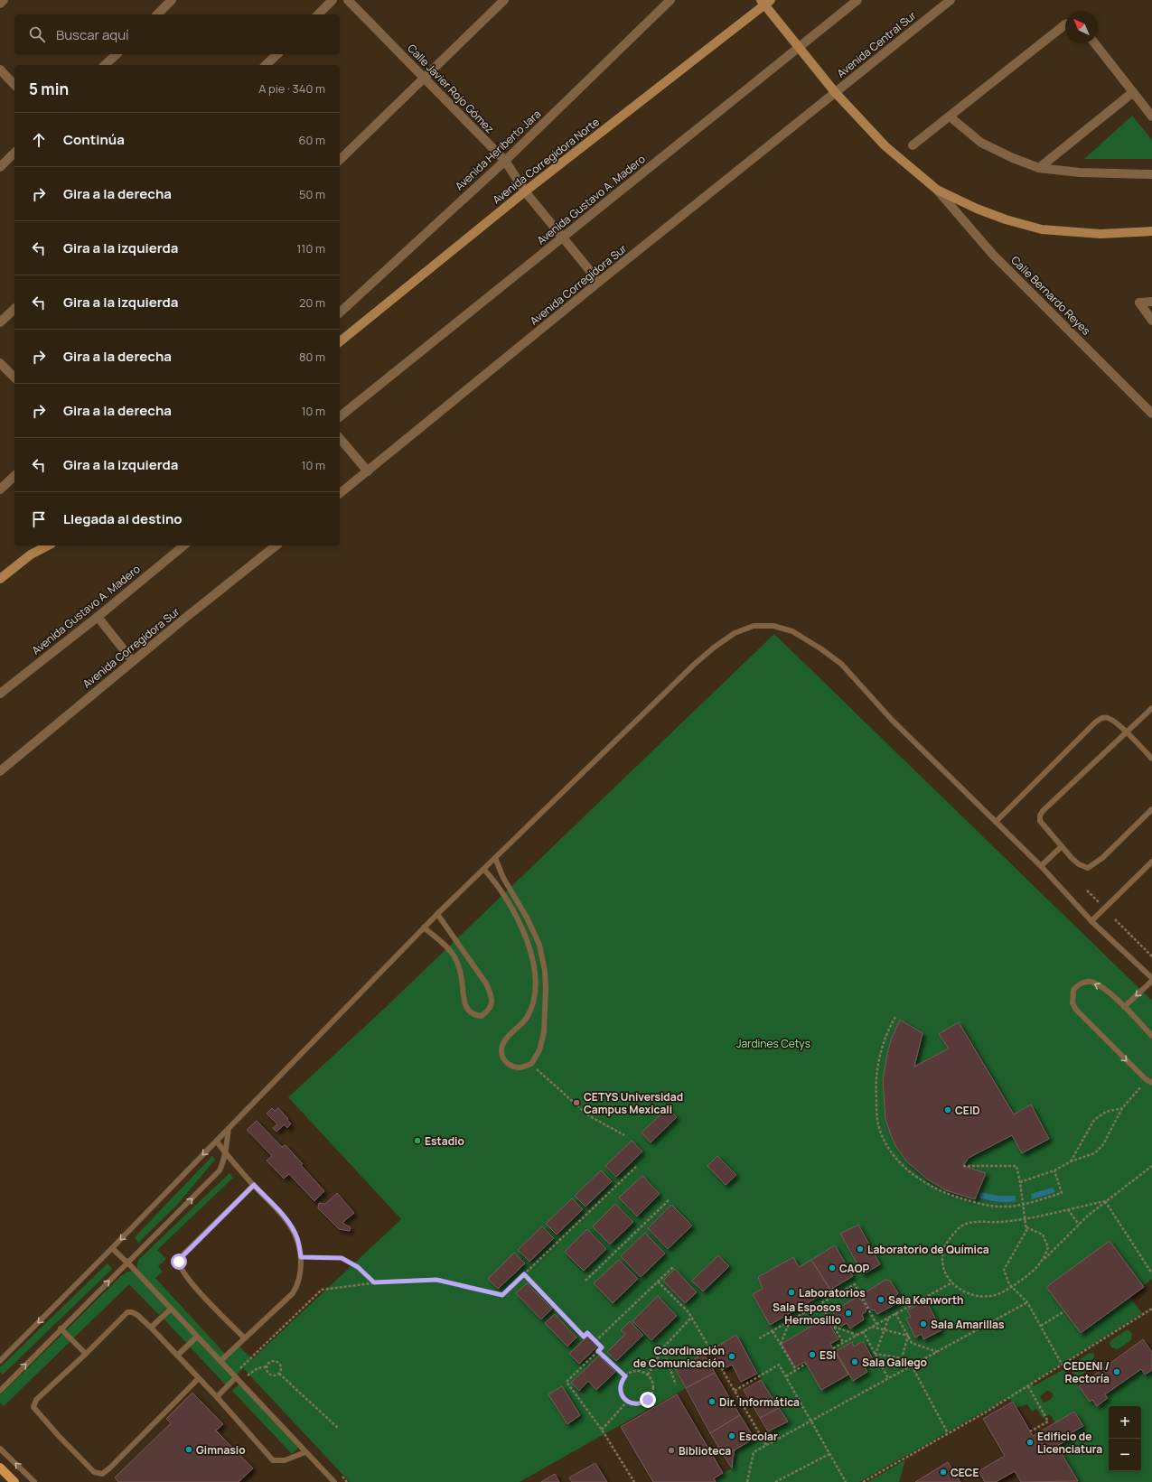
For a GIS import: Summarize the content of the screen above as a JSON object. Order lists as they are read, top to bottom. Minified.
{"streets":{"street":["Avenida Central Sur","Calle Javier Rojo Gómez","Avenida Heriberto Jara","Avenida Corregidora Norte","Avenida Gustavo A. Madero","Avenida Corregidora Sur","Calle Bernardo Reyes"]},"crossings":[["Avenida Central Sur","Avenida Corregidora Sur"],["Calle Javier Rojo Gómez","Avenida Heriberto Jara"],["Calle Javier Rojo Gómez","Avenida Corregidora Norte"],["Calle Javier Rojo Gómez","Avenida Gustavo A. Madero"],["Calle Javier Rojo Gómez","Avenida Corregidora Sur"]],"parks":["Jardines Cetys"],"places":["CETYS Universidad Campus Mexicali","CEID","Estadio","Laboratorio de Química","CAOP","Laboratorios","Sala Kenworth","Sala Esposos Hermosillo","Sala Amarillas","ESI","Coordinación de Comunicación","Sala Gallego","CEDENI / Rectoría","Dir. Informática","Escolar","Edificio de Licenciatura","Gimnasio","Biblioteca","CECE"],"north":"top left","page":{"search":"Buscar aquí","heading":["5 min","A pie · 340 m"],"list":[["Continúa","60 m"],["Gira a la derecha","50 m"],["Gira a la izquierda","110 m"],["Gira a la izquierda","20 m"],["Gira a la derecha","80 m"],["Gira a la derecha","10 m"],["Gira a la izquierda","10 m"],"Llegada al destino"],"map_buttons":["+","−"]}}
